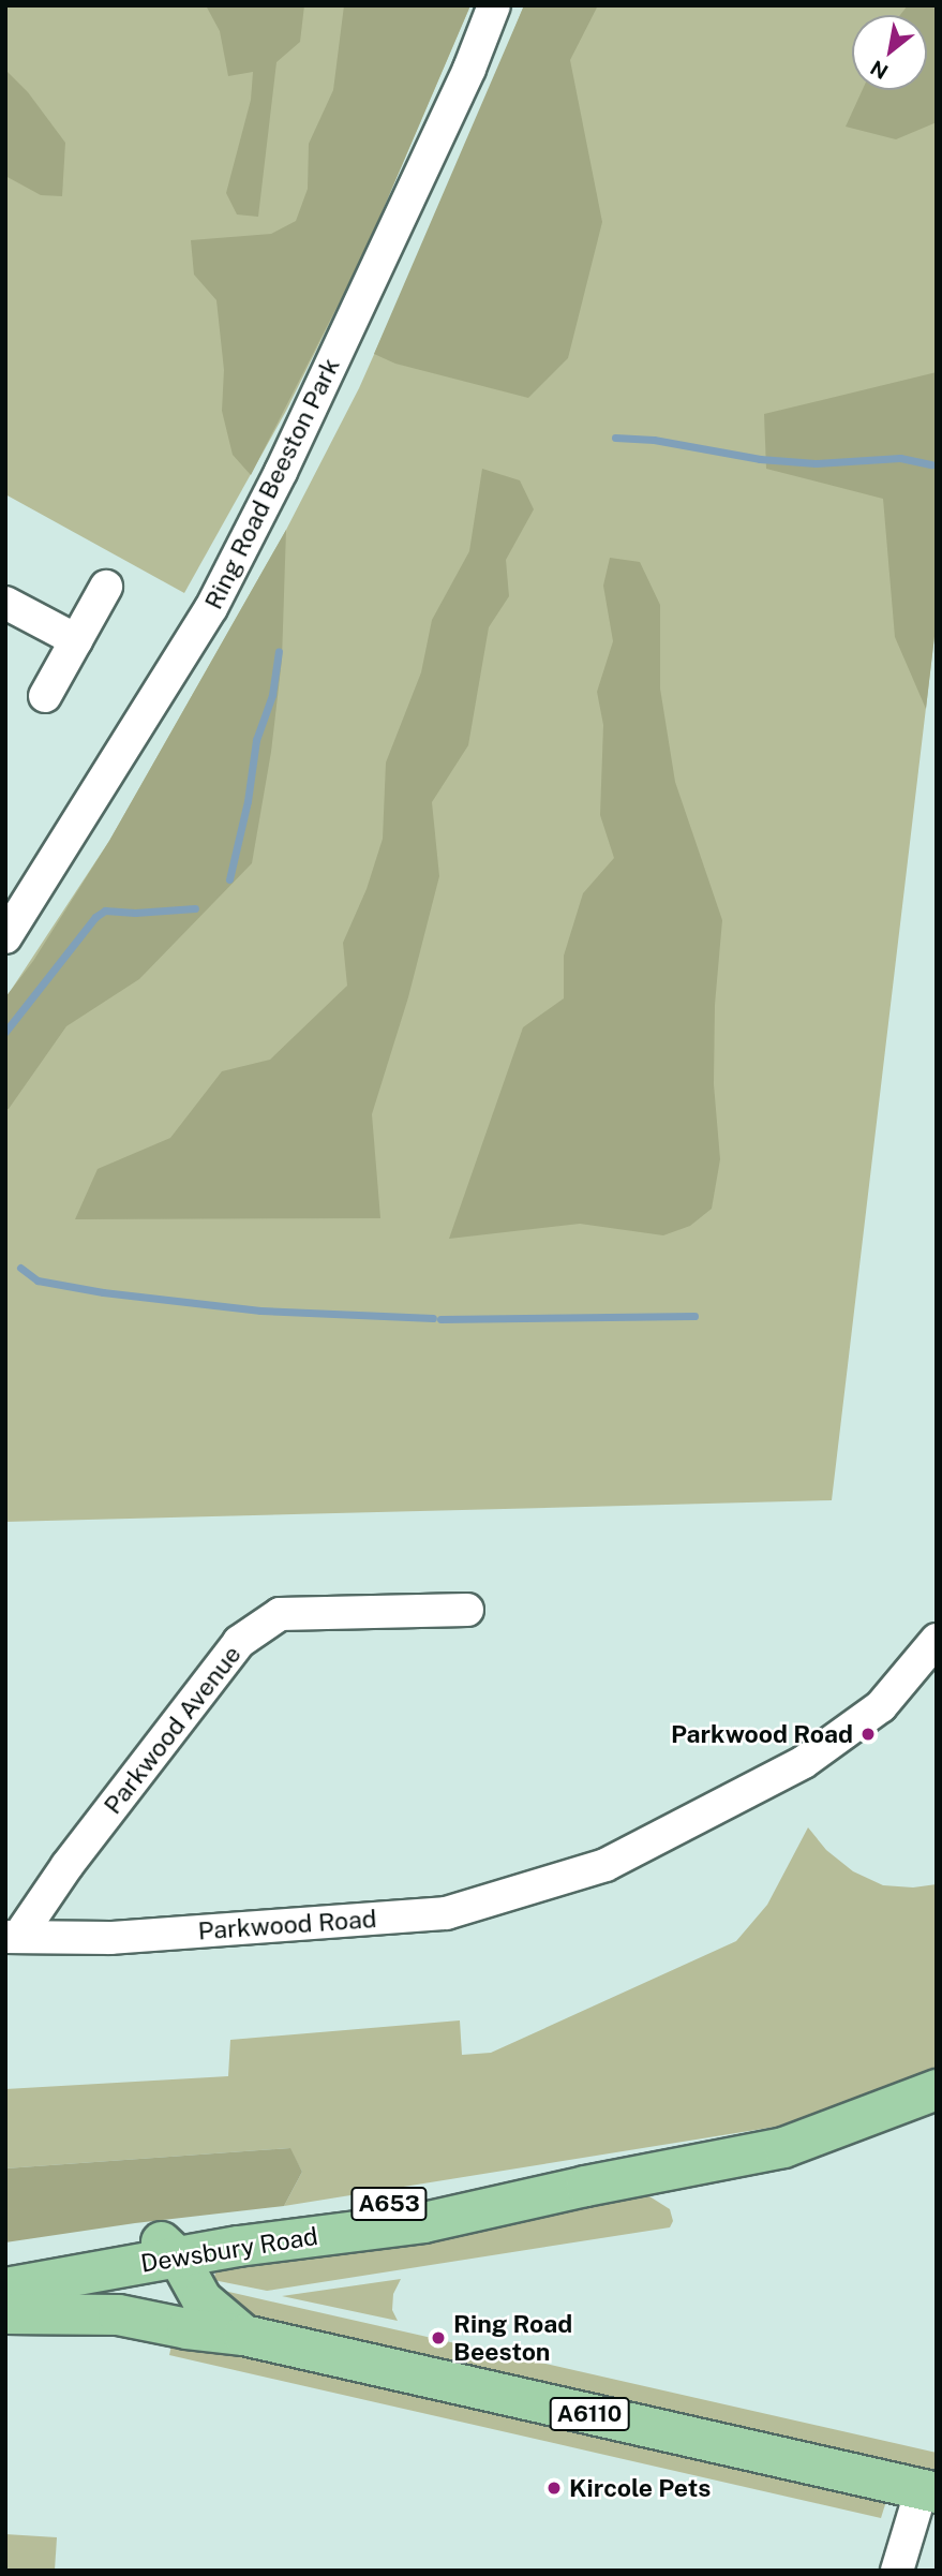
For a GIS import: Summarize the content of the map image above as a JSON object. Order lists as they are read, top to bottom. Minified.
{"streets":{"main road":["A653","Dewsbury Road","A6110"],"street":["Ring Road Beeston Park","Parkwood Avenue","Parkwood Road"]},"crossings":[["Parkwood Avenue","Parkwood Road"],["Dewsbury Road","A6110"]],"places":["Parkwood Road","Ring Road Beeston","Kircole Pets"],"north":"bottom left"}
